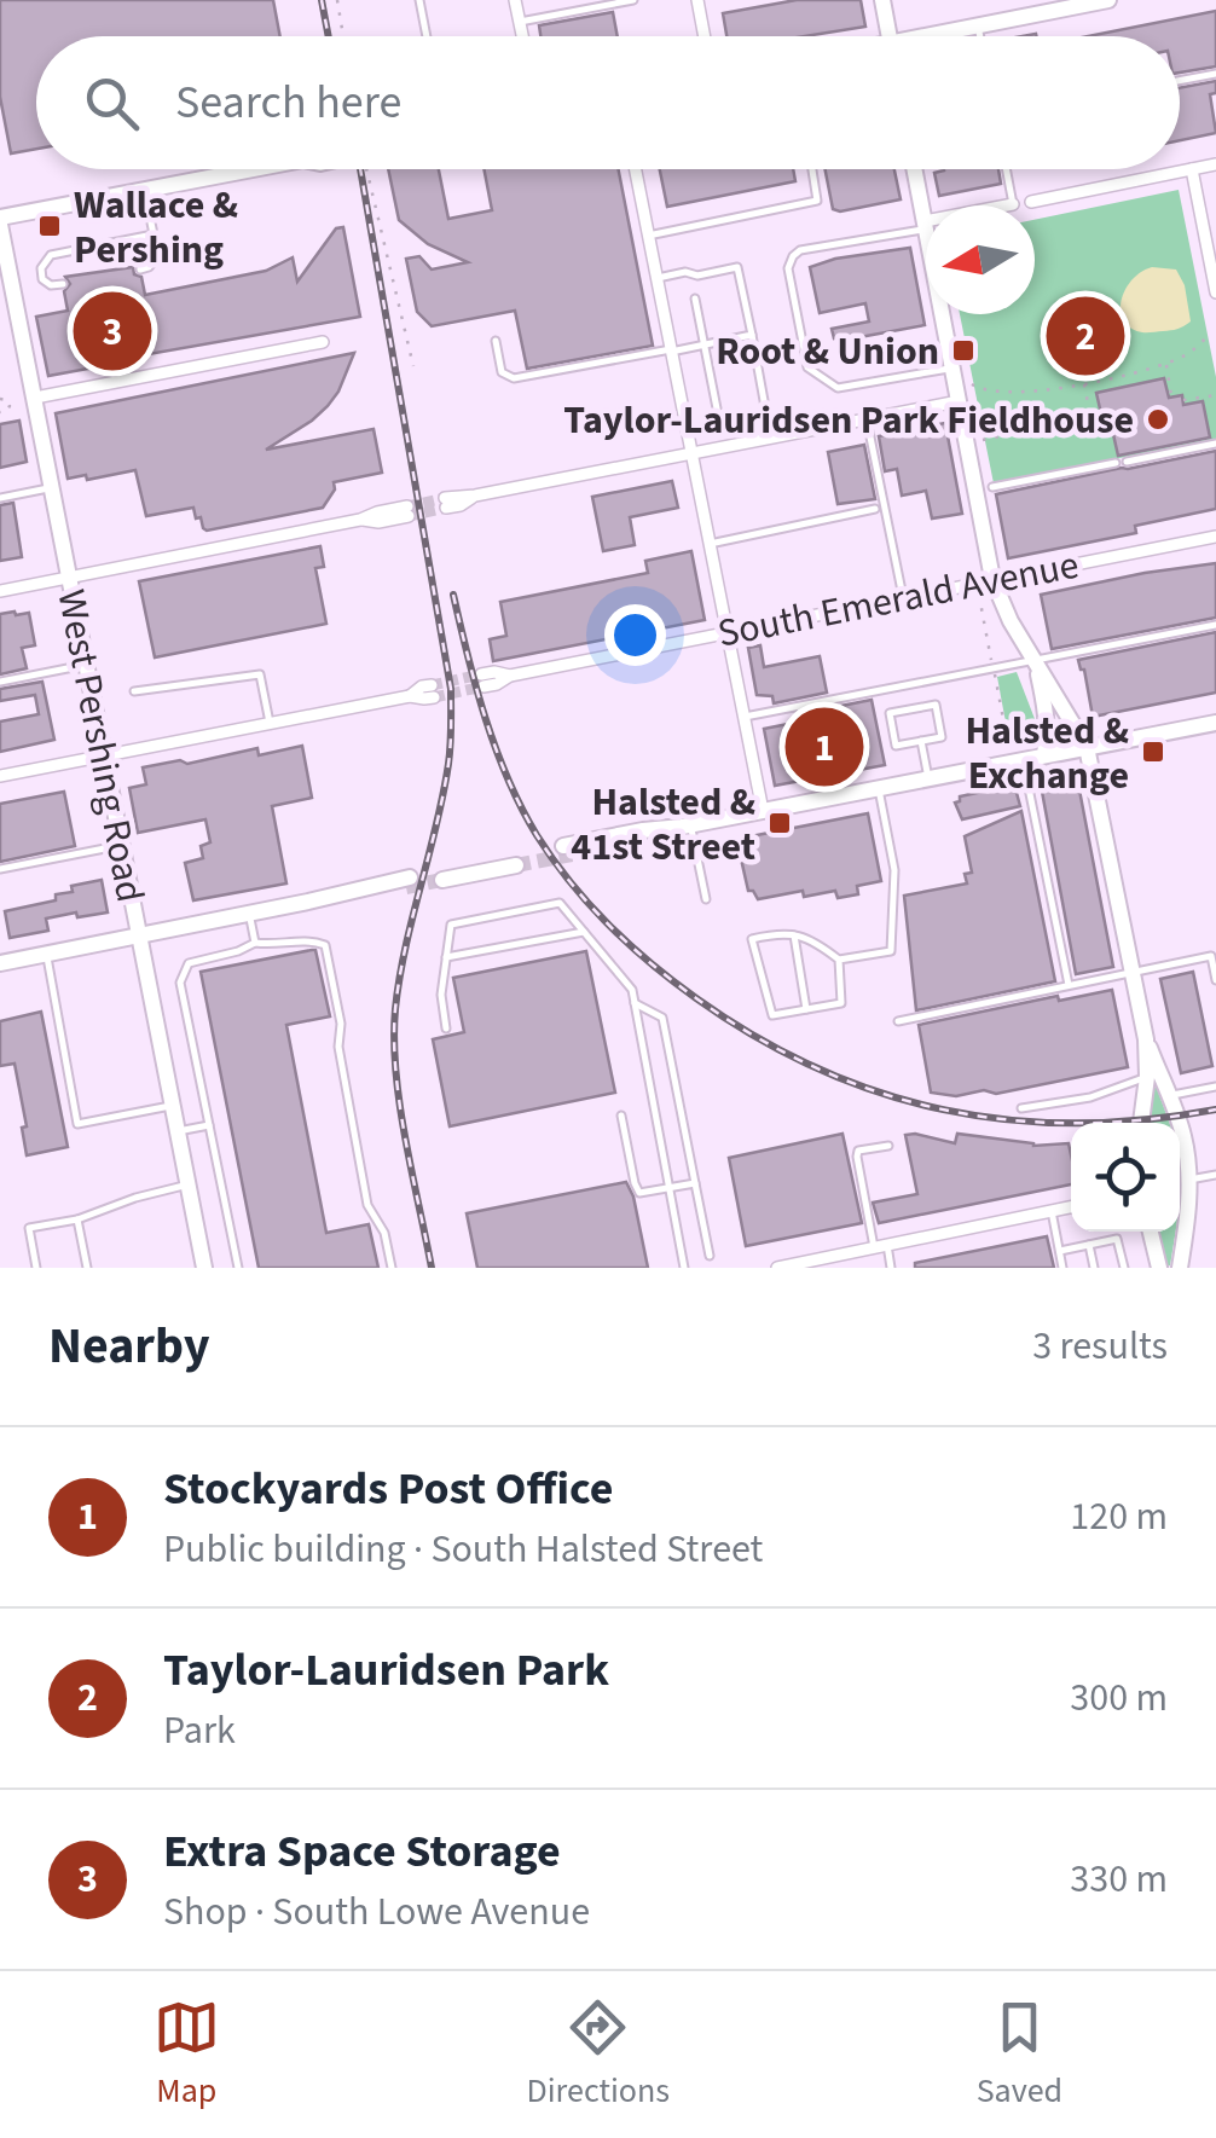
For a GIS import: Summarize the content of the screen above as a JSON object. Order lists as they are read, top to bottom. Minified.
{"streets":{"main road":["West Pershing Road"],"street":["South Emerald Avenue"]},"places":{"transit":["Wallace & Pershing","Root & Union","Halsted & Exchange","Halsted & 41st Street"],"other":["Taylor-Lauridsen Park Fieldhouse"]},"north":"left","page":{"search":"Search here","pins":["3","2","1"],"heading":["Nearby","3 results"],"list":[{"mark":"1","name":"Stockyards Post Office","note":"Public building · South Halsted Street","value":"120 m"},{"mark":"2","name":"Taylor-Lauridsen Park","note":"Park","value":"300 m"},{"mark":"3","name":"Extra Space Storage","note":"Shop · South Lowe Avenue","value":"330 m"}],"nav":["Map","Directions","Saved"]}}
